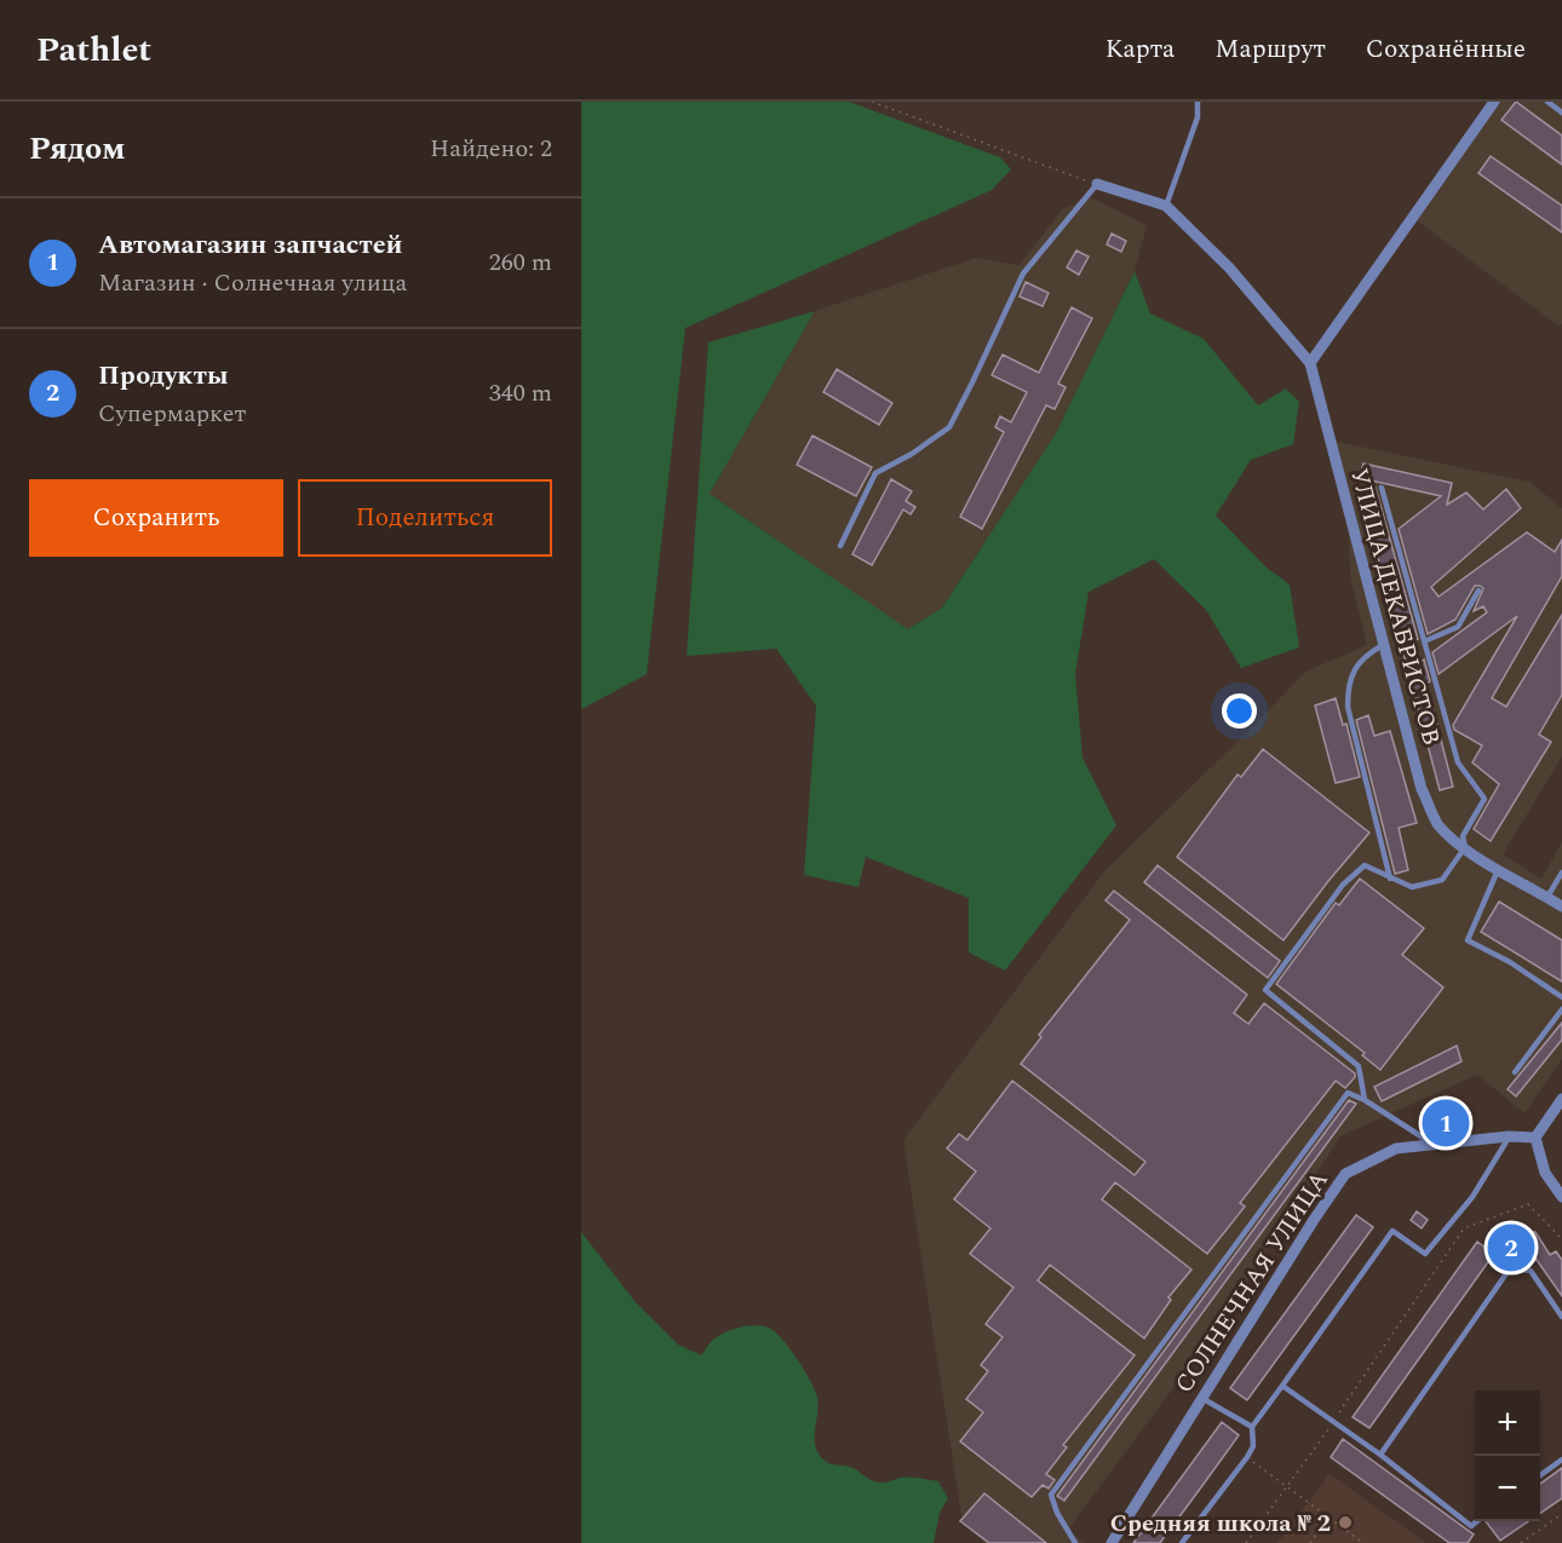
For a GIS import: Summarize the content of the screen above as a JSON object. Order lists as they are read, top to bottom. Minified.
{"streets":{"street":["УЛИЦА ДЕКАБРИСТОВ","СОЛНЕЧНАЯ УЛИЦА"]},"places":["Средняя школа № 2"],"page":{"header":"Pathlet","nav":["Карта","Маршрут","Сохранённые"],"heading":["Рядом","Найдено: 2"],"list":[{"mark":"1","name":"Автомагазин запчастей","note":"Магазин · Солнечная улица","value":"260 m"},{"mark":"2","name":"Продукты","note":"Супермаркет","value":"340 m"}],"buttons":["Сохранить","Поделиться"],"pins":["1","2"],"map_buttons":["+","−"]}}
